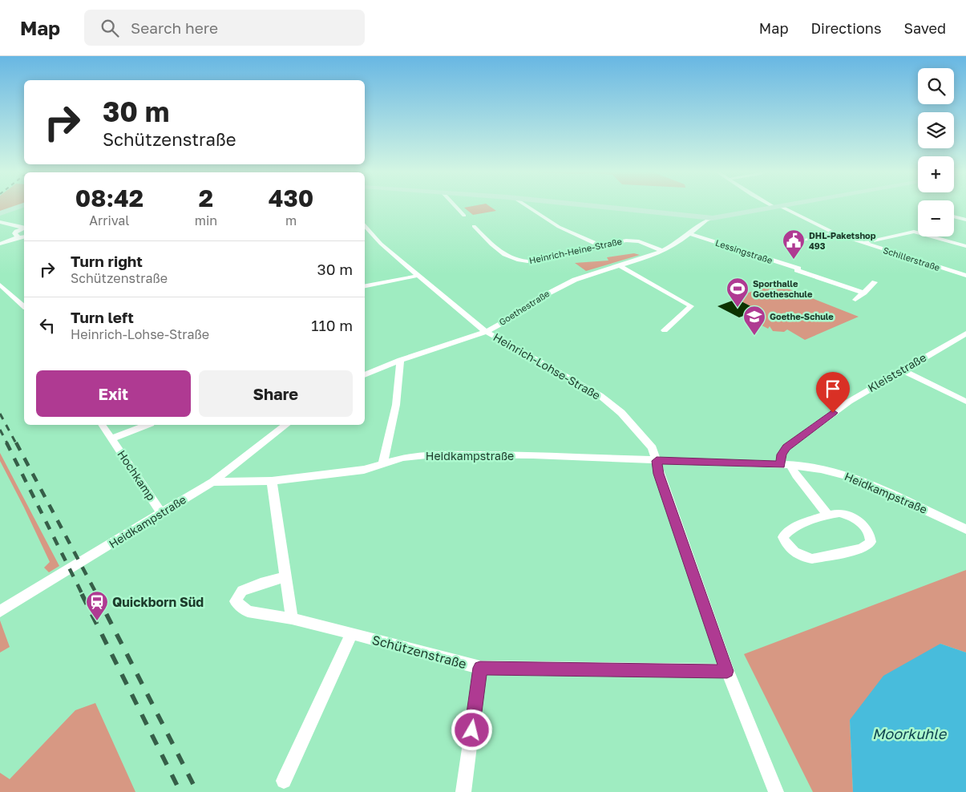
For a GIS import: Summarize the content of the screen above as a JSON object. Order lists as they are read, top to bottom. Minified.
{"streets":{"street":["Heinrich-Heine-Straße","Lessingstraße","Schillerstraße","Goethestraße","Heinrich-Lohse-Straße","Kleiststraße","Heidkampstraße","Hochkamp","Schützenstraße"]},"crossings":[["Heinrich-Heine-Straße","Goethestraße"],["Lessingstraße","Goethestraße"],["Goethestraße","Heinrich-Lohse-Straße"],["Heinrich-Lohse-Straße","Heidkampstraße"],["Heinrich-Lohse-Straße","Schützenstraße"],["Kleiststraße","Heidkampstraße"],["Heidkampstraße","Hochkamp"]],"water":["Moorkuhle"],"places":{"public building":["DHL-Paketshop 493"],"sports":["Sporthalle Goetheschule"],"school or university":["Goethe-Schule"],"station":["Quickborn Süd"]},"page":{"header":"Map","search":"Search here","nav":["Map","Directions","Saved"],"map_buttons":["+","−"],"turn":["30 m","Schützenstraße"],"eta":["08:42","Arrival","2","min","430","m"],"list":[{"name":"Turn right","note":"Schützenstraße","value":"30 m"},{"name":"Turn left","note":"Heinrich-Lohse-Straße","value":"110 m"}],"buttons":["Exit","Share"]}}
